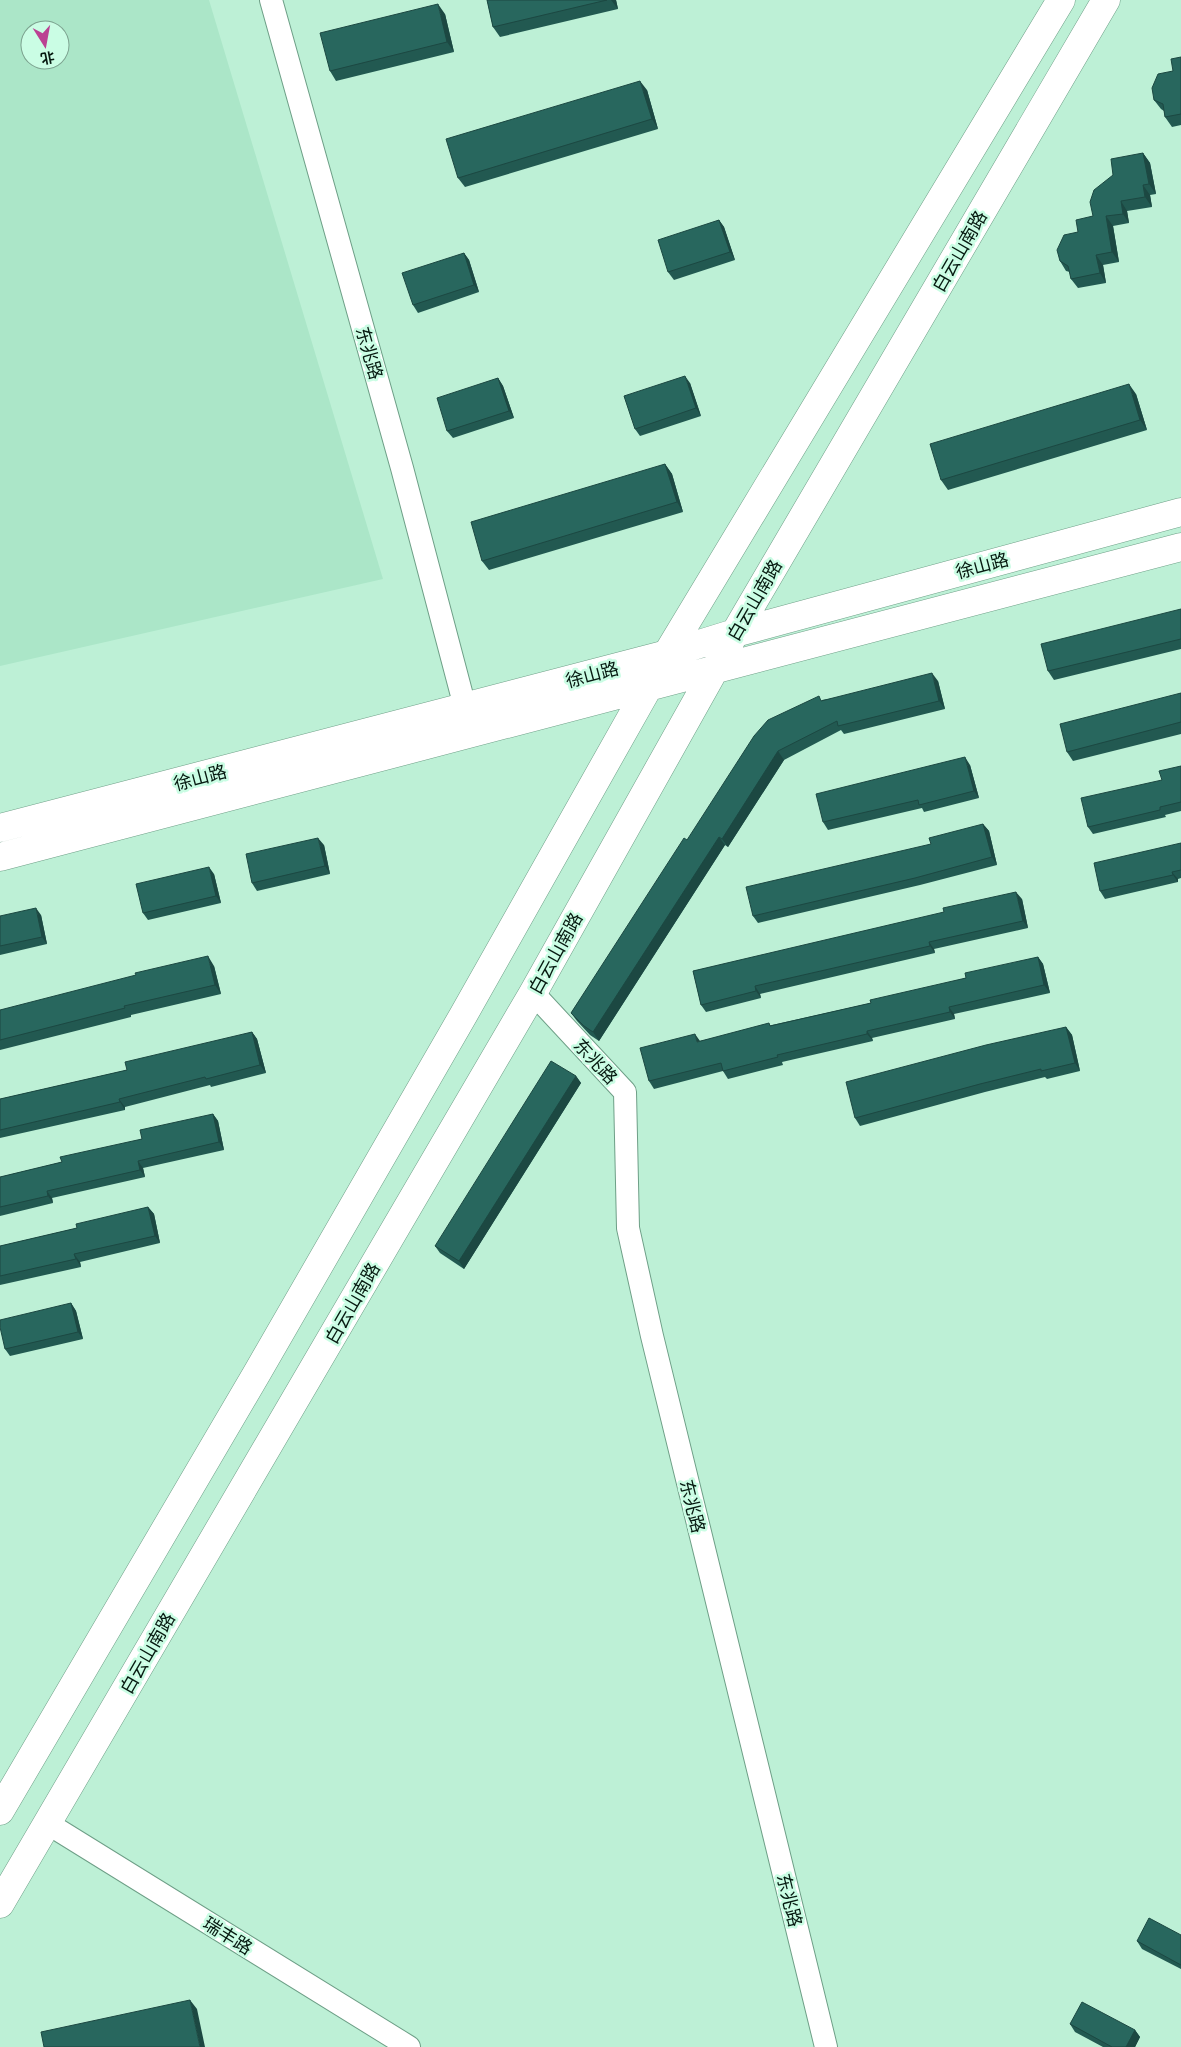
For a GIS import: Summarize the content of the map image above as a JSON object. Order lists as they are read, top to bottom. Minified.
{"streets":{"main road":["白云山南路","徐山路"],"street":["东兆路","瑞丰路"]},"crossings":[["白云山南路","东兆路"],["白云山南路","徐山路"],["白云山南路","瑞丰路"],["东兆路","徐山路"]],"north":"bottom"}
